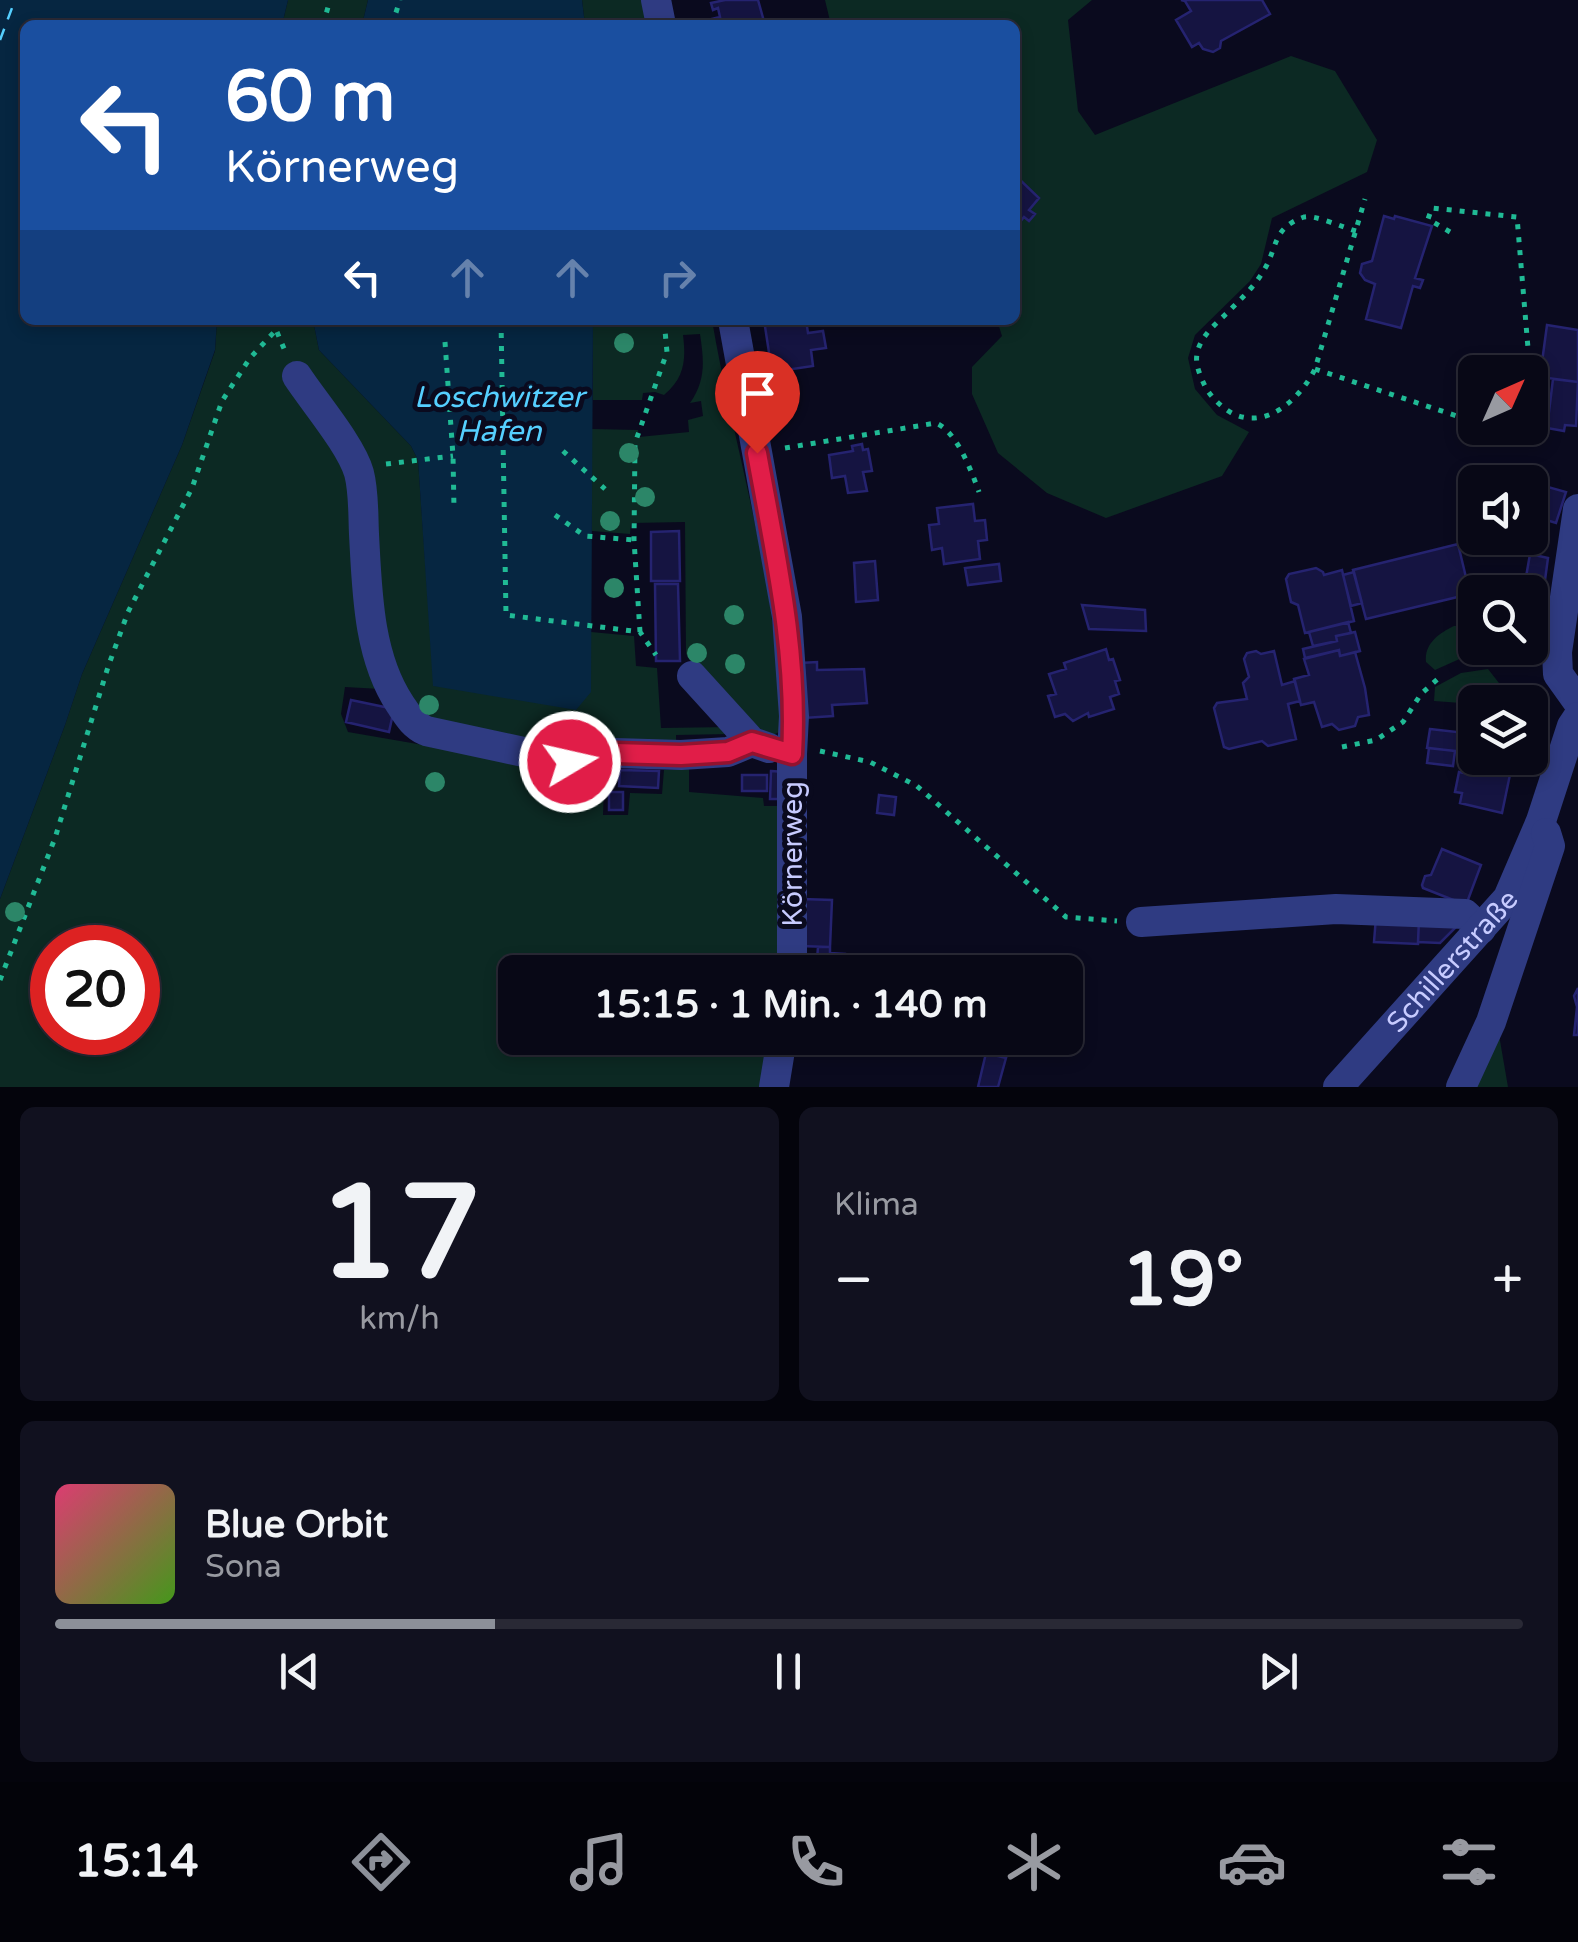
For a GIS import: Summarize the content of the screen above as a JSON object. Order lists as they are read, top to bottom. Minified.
{"streets":{"street":["Körnerweg","Schillerstraße"]},"water":["Loschwitzer Hafen"],"north":"top right","page":{"turn":["60 m","Körnerweg"],"limit":"20","trip":"15:15 · 1 Min. · 140 m","tile":[["17","km/h"],"Klima"],"heat":["−","19°","+"],"song":["Blue Orbit","Sona"],"tabs":"15:14"}}
